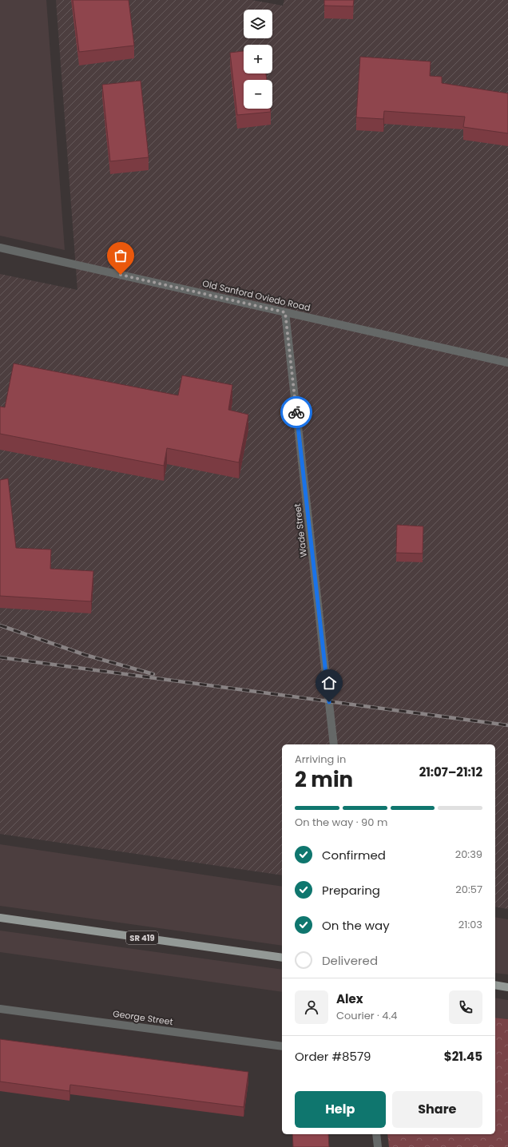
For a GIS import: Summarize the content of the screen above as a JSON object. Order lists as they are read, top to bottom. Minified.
{"streets":{"main road":["SR 419"],"street":["Old Sanford Oviedo Road","Wade Street","George Street"]},"crossings":[["Old Sanford Oviedo Road","Wade Street"]],"page":{"map_buttons":["+","−"],"heading":["2 min","Arriving in","21:07–21:12"],"panel":["Alex","Courier · 4.4","Order #8579","$21.45"],"bar":"On the way · 90 m","list":[["Confirmed","20:39"],["Preparing","20:57"],["On the way","21:03"],"Delivered"],"buttons":["Help","Share"]}}
